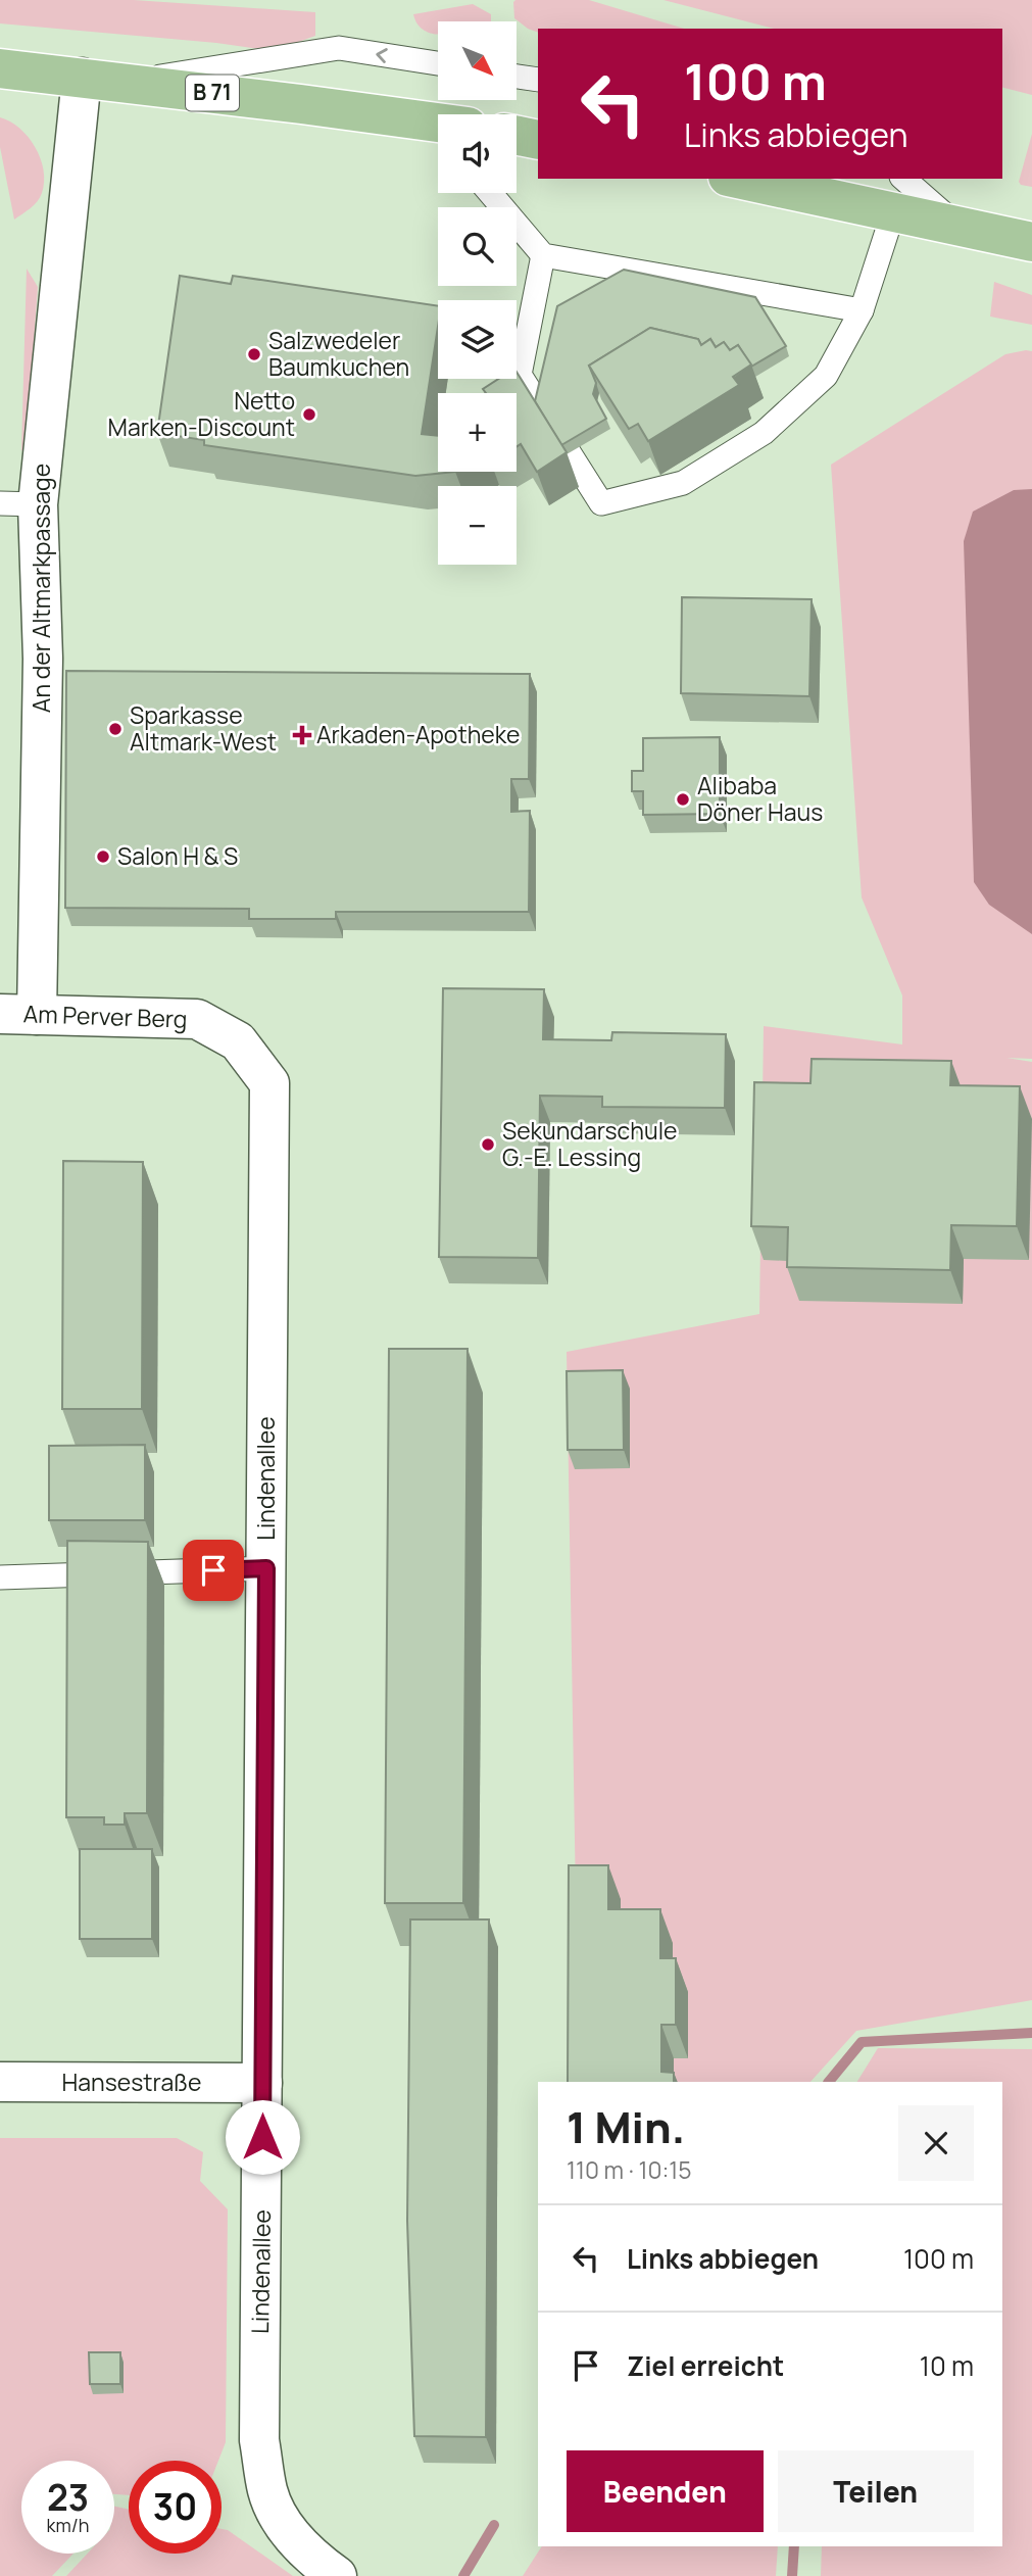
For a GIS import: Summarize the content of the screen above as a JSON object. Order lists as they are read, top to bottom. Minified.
{"streets":{"main road":["B 71"],"street":["An der Altmarkpassage","Am Perver Berg","Lindenallee","Hansestraße"]},"crossings":[["B 71","An der Altmarkpassage"],["An der Altmarkpassage","Am Perver Berg"],["Am Perver Berg","Lindenallee"],["Lindenallee","Hansestraße"]],"places":{"other":["Salzwedeler Baumkuchen","Netto Marken-Discount","Sparkasse Altmark-West","Alibaba Döner Haus","Salon H & S","Sekundarschule G.-E. Lessing"],"health":["Arkaden-Apotheke"]},"north":"bottom right","page":{"map_buttons":["+","−"],"turn":["100 m","Links abbiegen"],"heading":["1 Min.","110 m · 10:15"],"list":[{"name":"Links abbiegen","value":"100 m"},{"name":"Ziel erreicht","value":"10 m"}],"buttons":["Beenden","Teilen"],"speed":"23 km/h","limit":"30"}}
